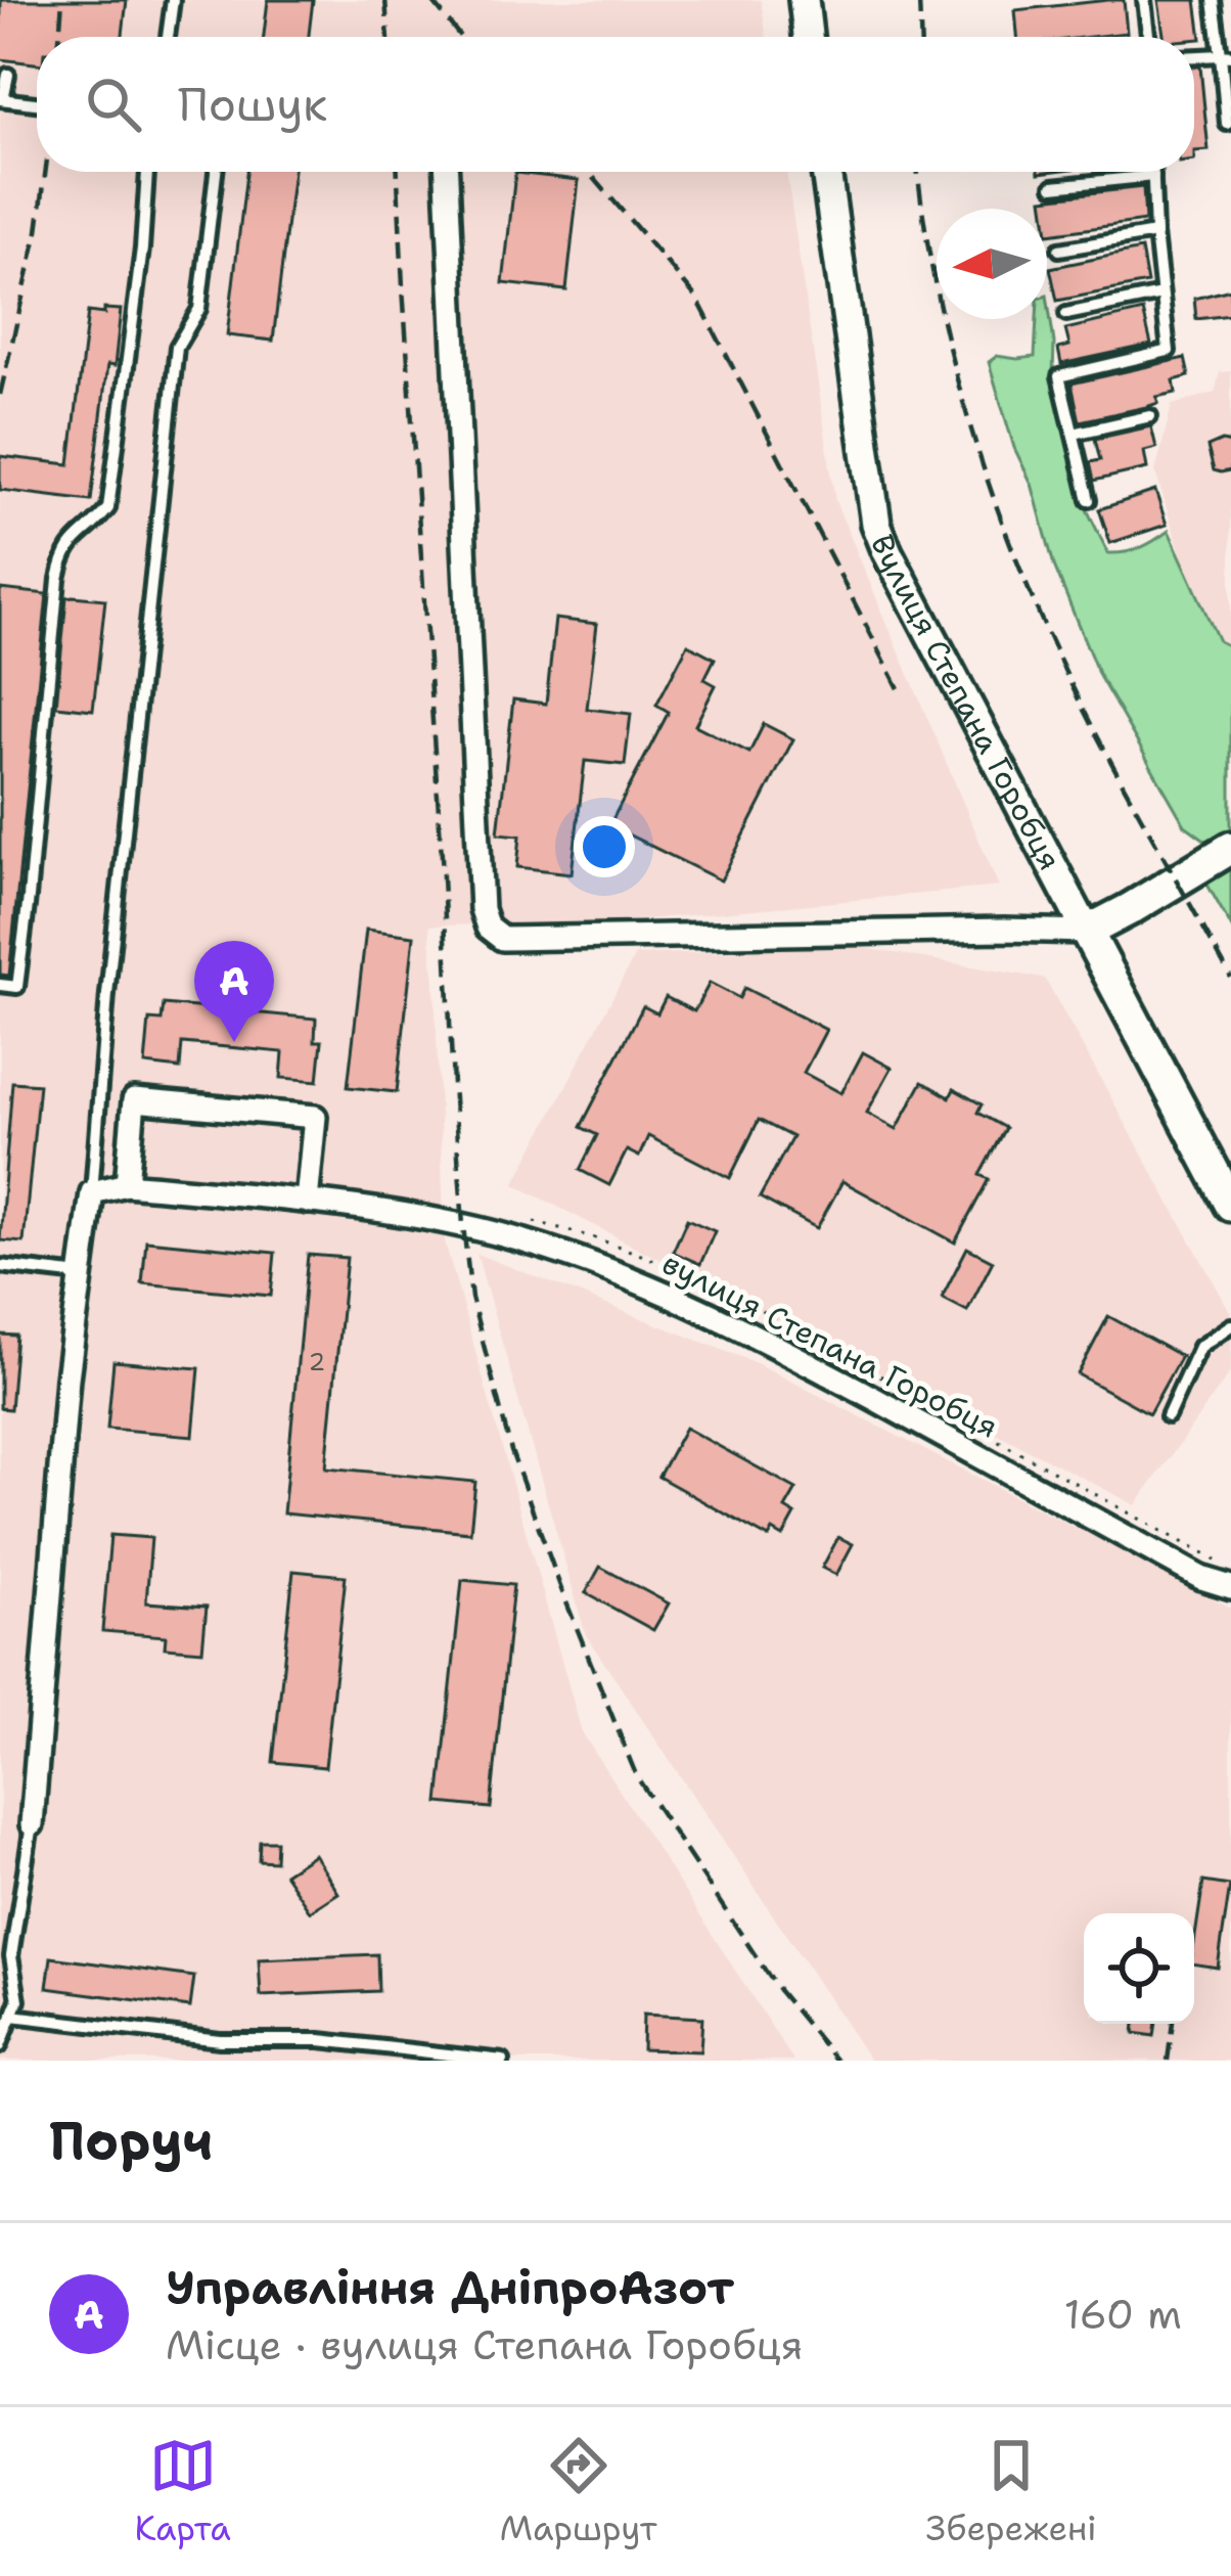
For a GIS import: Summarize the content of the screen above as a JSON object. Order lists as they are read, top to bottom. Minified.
{"streets":{"main road":["Вулиця Степана Горобця"],"street":["вулиця Степана Горобця"]},"house_numbers":["2"],"north":"left","page":{"search":"Пошук","pins":"A","heading":"Поруч","list":[{"mark":"A","name":"Управління ДніпроАзот","note":"Місце · вулиця Степана Горобця","value":"160 m"}],"nav":["Карта","Маршрут","Збережені"]}}
